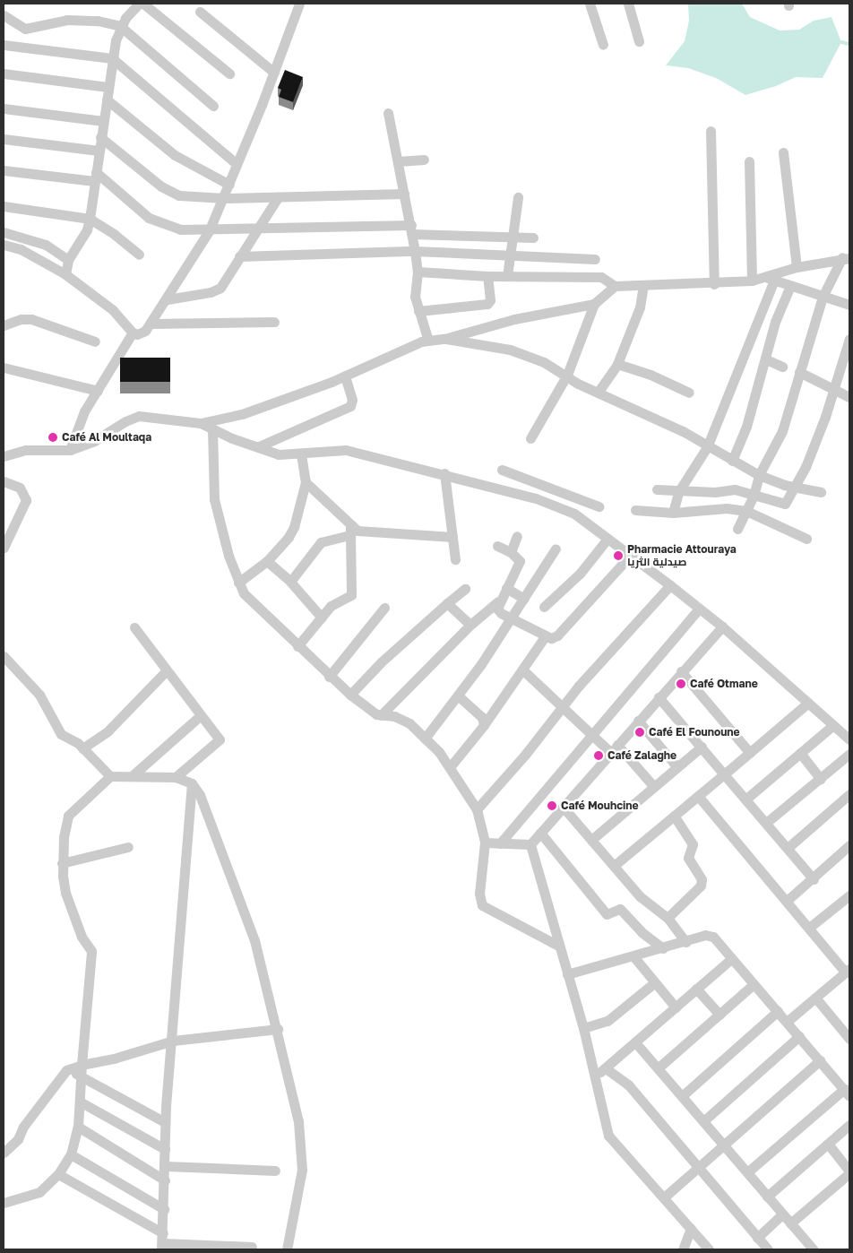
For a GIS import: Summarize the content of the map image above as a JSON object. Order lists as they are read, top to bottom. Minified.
{"places":["Café Al Moultaqa","Pharmacie Attouraya صيدلية الثريا","Café Otmane","Café El Founoune","Café Zalaghe","Café Mouhcine"]}
